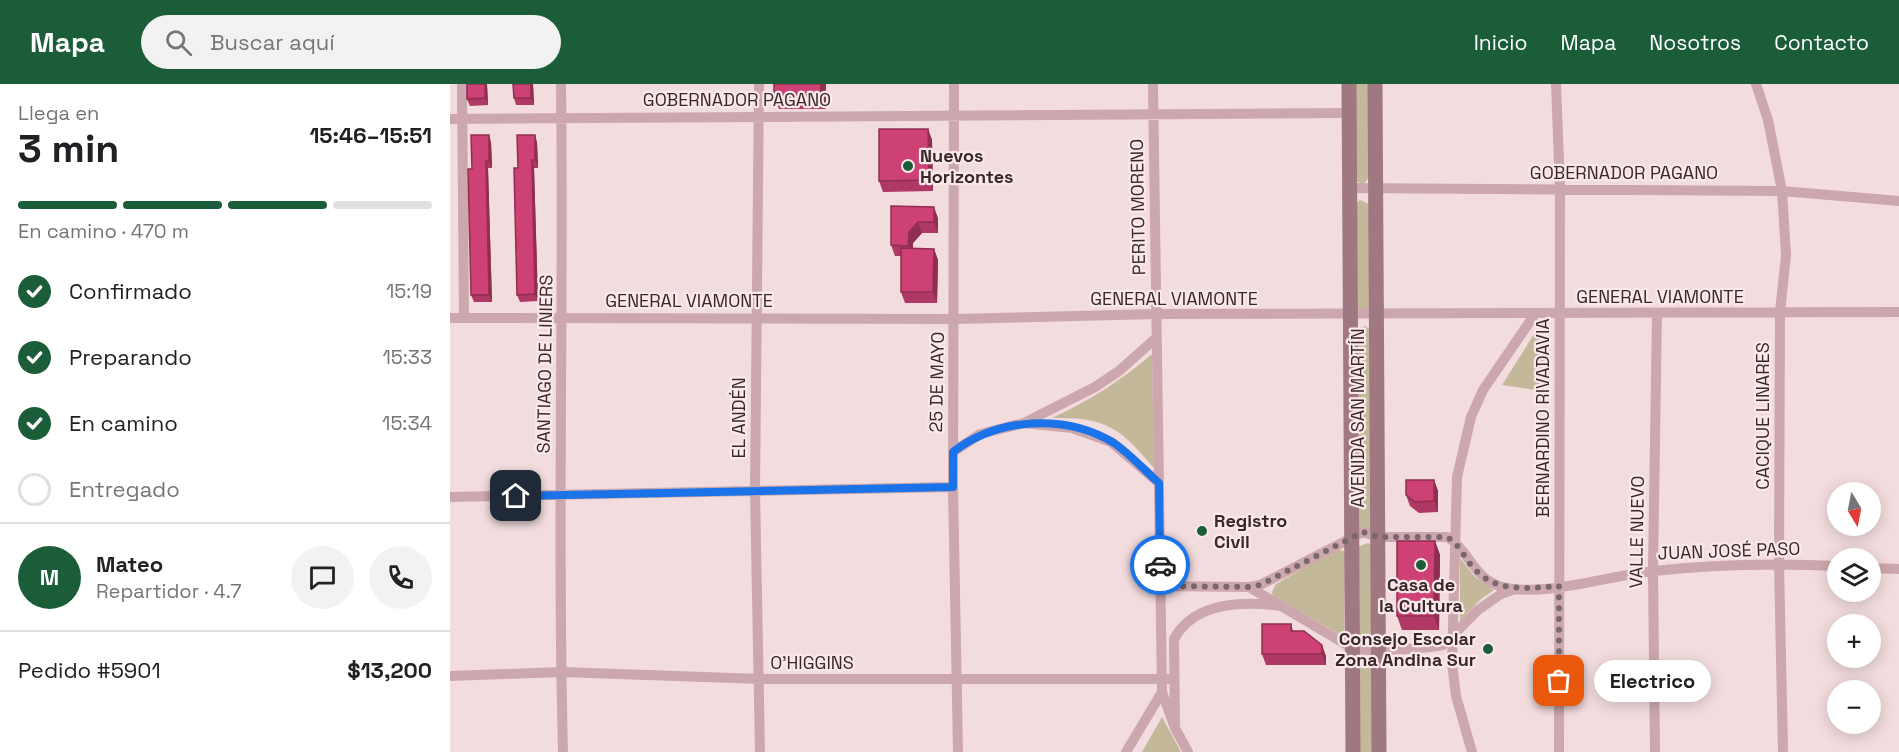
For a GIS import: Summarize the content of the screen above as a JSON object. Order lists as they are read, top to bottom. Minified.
{"streets":{"main road":["AVENIDA SAN MARTÍN"],"street":["GOBERNADOR PAGANO","PERITO MORENO","GENERAL VIAMONTE","SANTIAGO DE LINIERS","25 DE MAYO","CACIQUE LINARES","EL ANDÉN","BERNARDINO RIVADAVIA","VALLE NUEVO","JUAN JOSÉ PASO","O'HIGGINS"]},"crossings":[["GOBERNADOR PAGANO","PERITO MORENO"],["GOBERNADOR PAGANO","SANTIAGO DE LINIERS"],["GOBERNADOR PAGANO","25 DE MAYO"],["GOBERNADOR PAGANO","CACIQUE LINARES"],["GOBERNADOR PAGANO","EL ANDÉN"],["GOBERNADOR PAGANO","AVENIDA SAN MARTÍN"],["GOBERNADOR PAGANO","BERNARDINO RIVADAVIA"],["PERITO MORENO","GENERAL VIAMONTE"],["PERITO MORENO","O'HIGGINS"],["GENERAL VIAMONTE","SANTIAGO DE LINIERS"],["GENERAL VIAMONTE","25 DE MAYO"],["GENERAL VIAMONTE","CACIQUE LINARES"],["GENERAL VIAMONTE","EL ANDÉN"],["GENERAL VIAMONTE","AVENIDA SAN MARTÍN"],["GENERAL VIAMONTE","BERNARDINO RIVADAVIA"],["GENERAL VIAMONTE","VALLE NUEVO"],["SANTIAGO DE LINIERS","O'HIGGINS"],["25 DE MAYO","O'HIGGINS"],["CACIQUE LINARES","JUAN JOSÉ PASO"],["EL ANDÉN","O'HIGGINS"],["BERNARDINO RIVADAVIA","JUAN JOSÉ PASO"],["VALLE NUEVO","JUAN JOSÉ PASO"]],"places":["Nuevos Horizontes","Registro Civil","Casa de la Cultura","Consejo Escolar Zona Andina Sur","Electrico"],"north":"bottom","page":{"header":"Mapa","search":"Buscar aquí","nav":["Inicio","Mapa","Nosotros","Contacto"],"heading":["3 min","Llega en","15:46–15:51"],"panel":["Mateo","Repartidor · 4.7","Pedido #5901","$13,200"],"bar":"En camino · 470 m","list":[["Confirmado","15:19"],["Preparando","15:33"],["En camino","15:34"],"Entregado"],"map_buttons":["+","−"],"round":"M","bubble":"Electrico"}}
